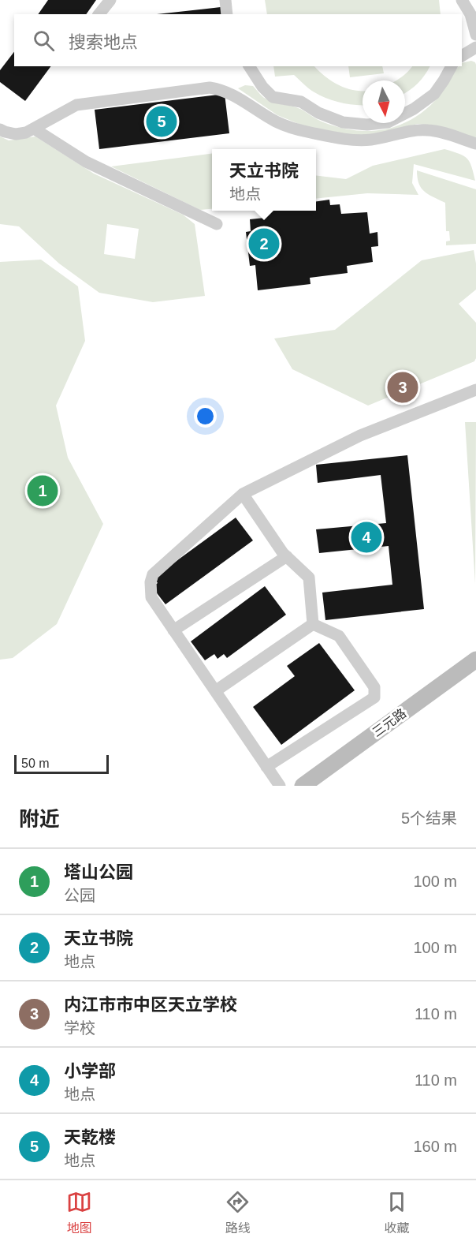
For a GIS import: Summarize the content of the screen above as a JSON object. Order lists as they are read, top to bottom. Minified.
{"streets":{"main road":["三元路"]},"scale_bar":"50 m","north":"bottom","page":{"search":"搜索地点","pins":["5","2","3","1","4"],"popup":["天立书院","地点"],"scale":"50 m","heading":["附近","5个结果"],"list":[{"mark":"1","name":"塔山公园","note":"公园","value":"100 m"},{"mark":"2","name":"天立书院","note":"地点","value":"100 m"},{"mark":"3","name":"内江市市中区天立学校","note":"学校","value":"110 m"},{"mark":"4","name":"小学部","note":"地点","value":"110 m"},{"mark":"5","name":"天乾楼","note":"地点","value":"160 m"}],"nav":["地图","路线","收藏"]}}
